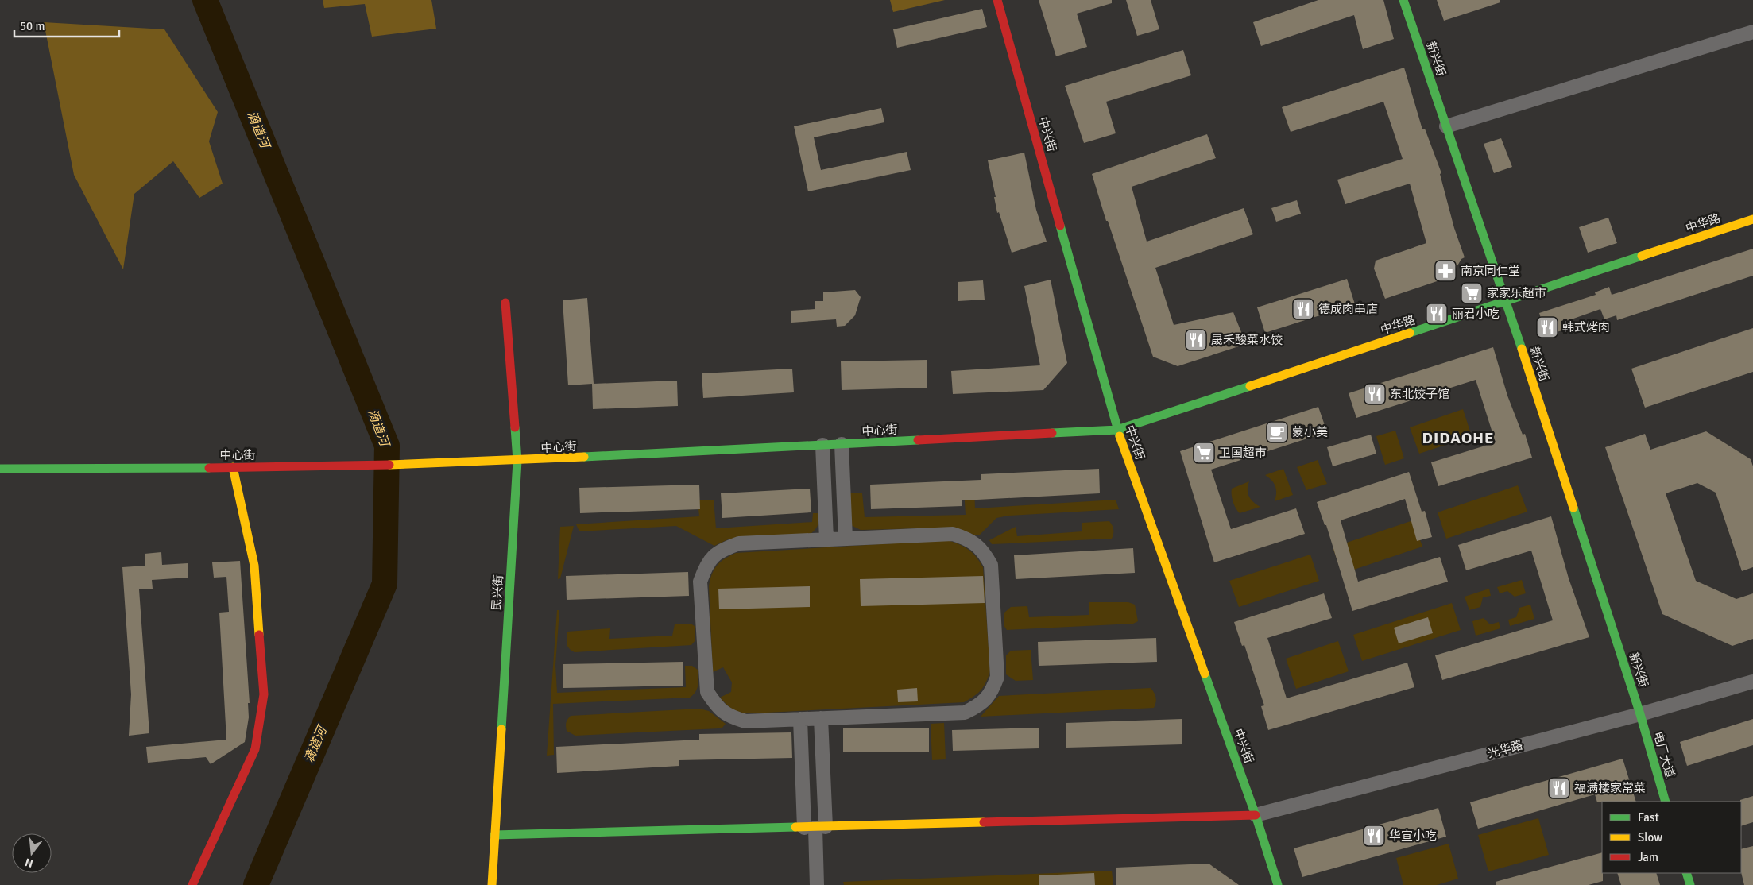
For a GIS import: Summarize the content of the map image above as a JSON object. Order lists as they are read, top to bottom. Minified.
{"streets":{"street":["新兴街","中兴街","中华路","中心街","民兴街","光华路","电厂大道"]},"crossings":[["新兴街","中华路"],["新兴街","光华路"],["新兴街","电厂大道"],["中兴街","中华路"],["中兴街","中心街"],["中兴街","光华路"],["中华路","中心街"],["中心街","民兴街"],["光华路","电厂大道"]],"districts":["DIDAOHE"],"water":["滴道河"],"places":{"pharmacy":["南京同仁堂"],"supermarket":["家家乐超市","卫国超市"],"restaurant":["德成肉串店","丽君小吃","韩式烤肉","晟禾酸菜水饺","东北饺子馆","福满楼家常菜","华宣小吃"],"cafe":["蒙小美"]},"legend":["Fast","Slow","Jam"],"scale_bar":"50 m","north":"bottom"}
